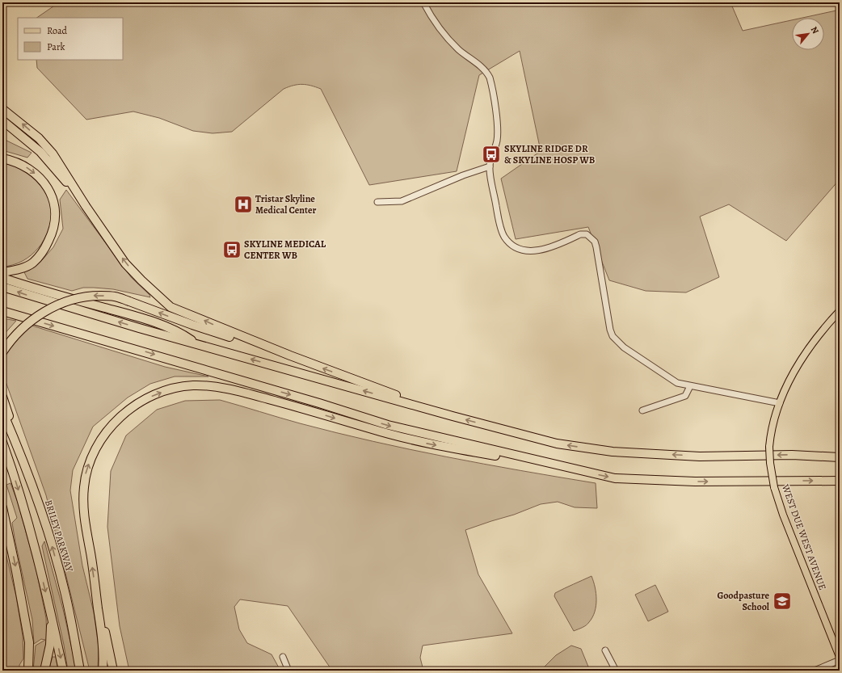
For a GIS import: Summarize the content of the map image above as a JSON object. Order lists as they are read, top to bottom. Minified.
{"streets":{"highway":["BRILEY PARKWAY"],"main road":["WEST DUE WEST AVENUE"]},"places":{"bus stop":["SKYLINE RIDGE DR & SKYLINE HOSP WB","SKYLINE MEDICAL CENTER WB"],"hospital":["Tristar Skyline Medical Center"],"school or university":["Goodpasture School"]},"legend":["Road","Park"],"north":"top right"}
